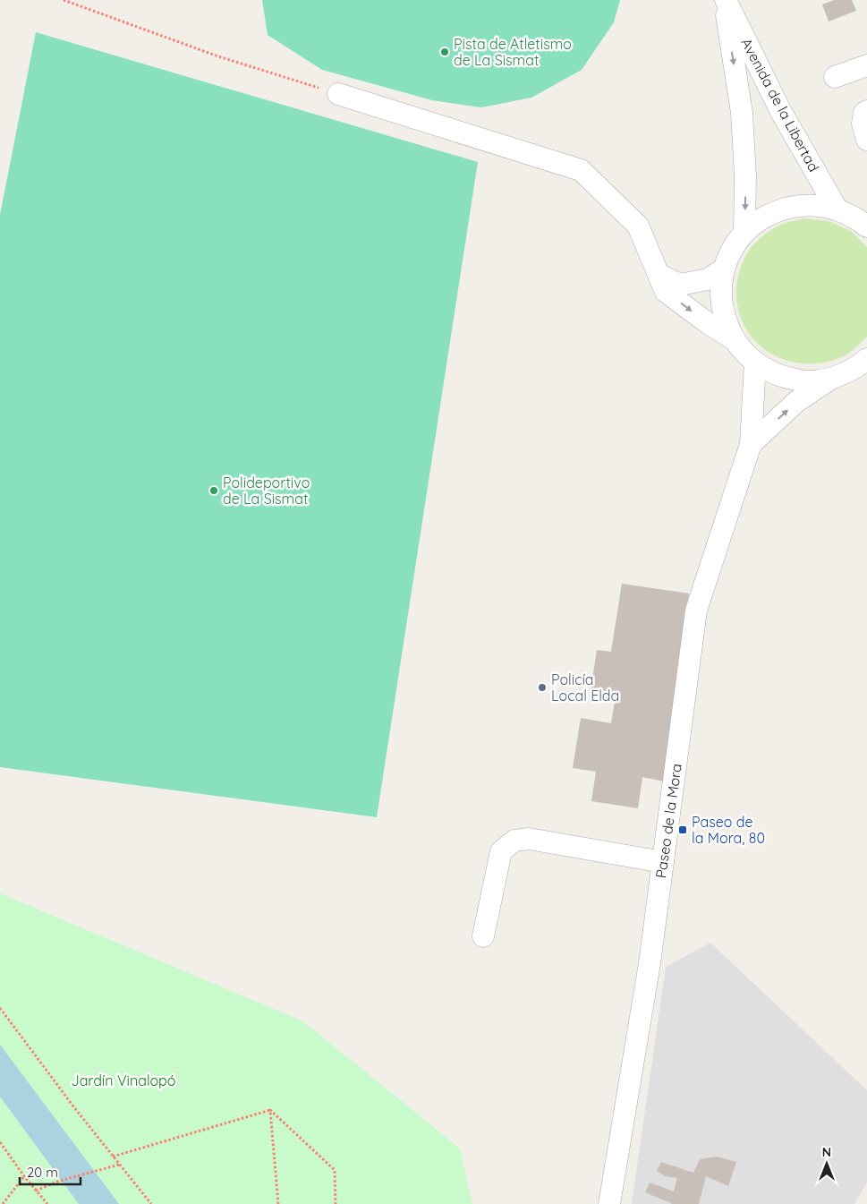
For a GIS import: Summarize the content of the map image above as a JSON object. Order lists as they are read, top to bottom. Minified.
{"streets":{"street":["Avenida de la Libertad","Paseo de la Mora"]},"one_way":["Avenida de la Libertad"],"parks":["Jardín Vinalopó"],"places":{"other":["Pista de Atletismo de La Sismat","Polideportivo de La Sismat","Policía Local Elda"],"transit":["Paseo de la Mora, 80"]},"scale_bar":"20 m","north":"top"}
